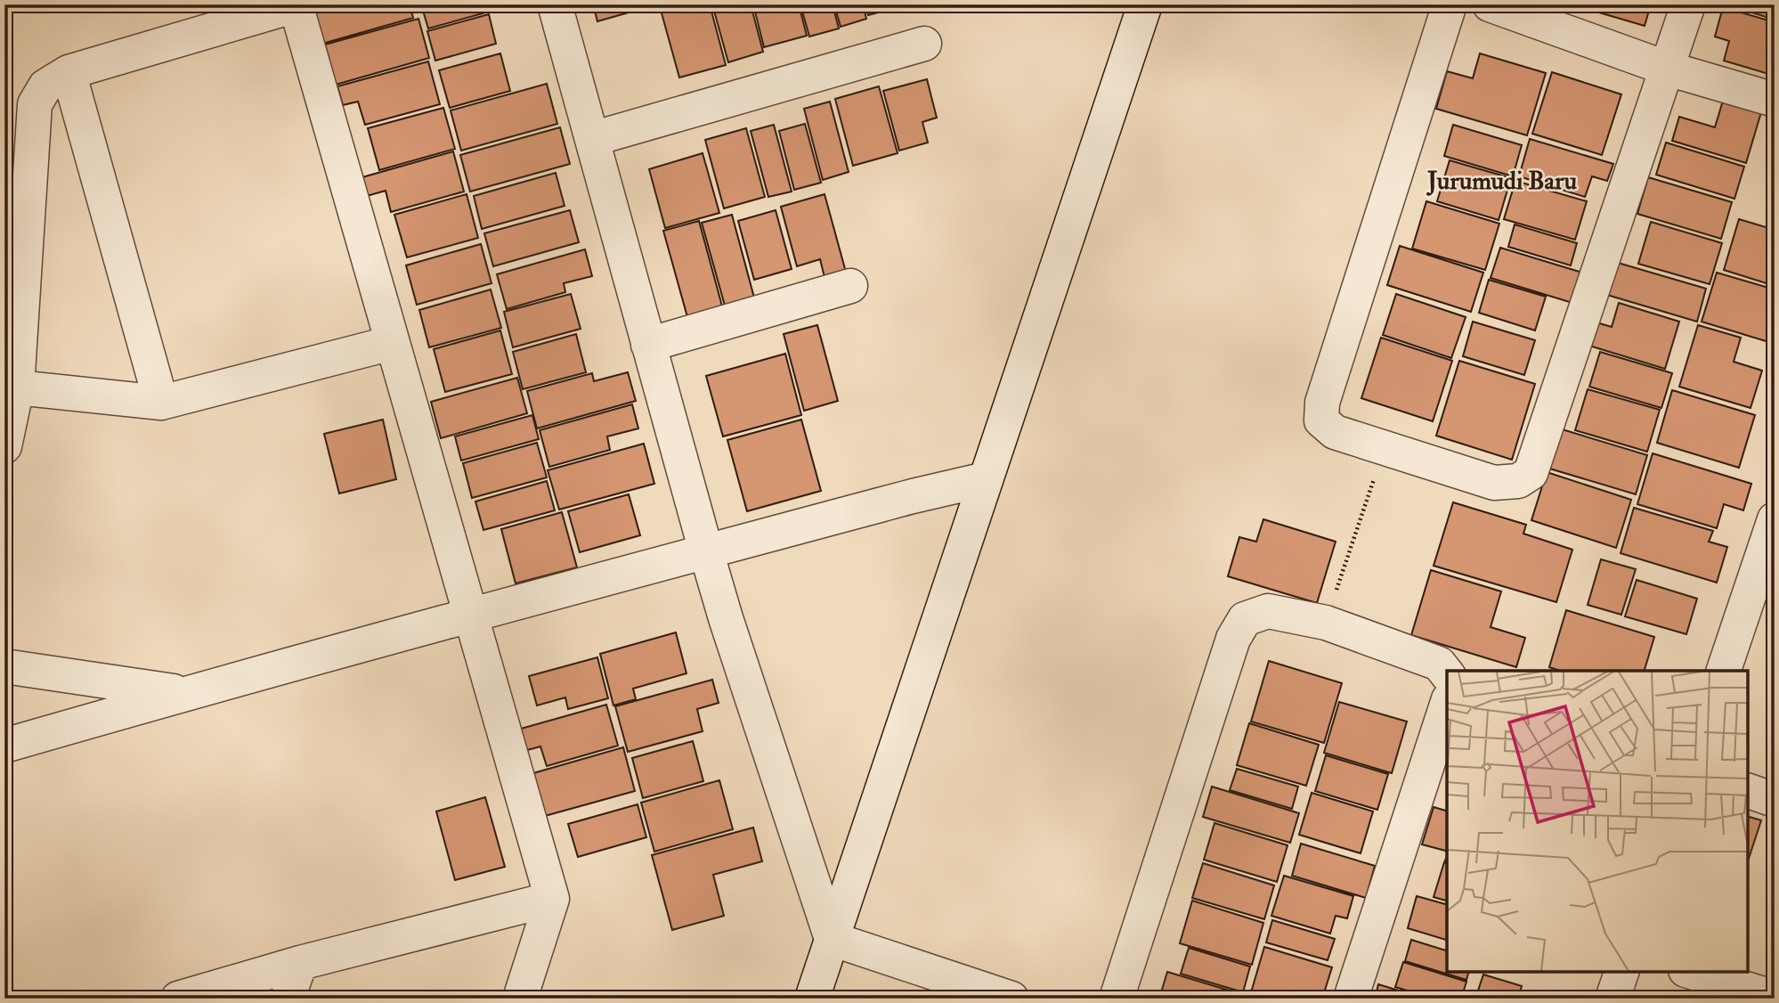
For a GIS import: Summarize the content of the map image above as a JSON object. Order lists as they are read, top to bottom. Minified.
{"districts":["Jurumudi Baru"]}
